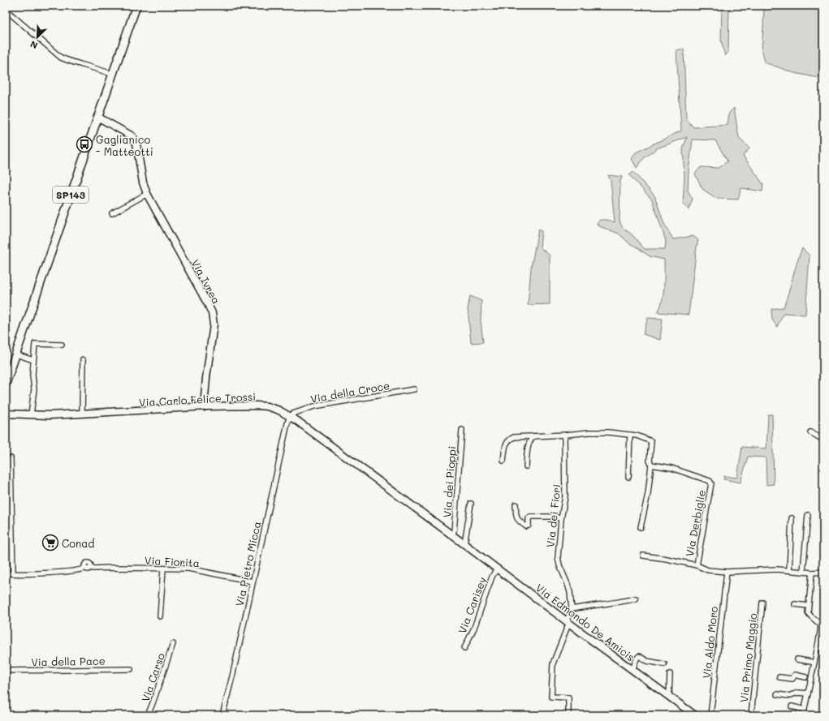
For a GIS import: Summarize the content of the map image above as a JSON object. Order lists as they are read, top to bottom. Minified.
{"streets":{"main road":["SP143"],"street":["Via Ivrea","Via della Croce","Via Carlo Felice Trossi","Via dei Pioppi","Via dei Fiori","Via Derbiglie","Via Fiorita","Via Pietro Micca","Via Carisey","Via Edmondo De Amicis","Via Aldo Moro","Via Primo Maggio","Via della Pace","Via Carso"]},"crossings":[["SP143","Via Ivrea"],["Via Ivrea","Via Carlo Felice Trossi"],["Via della Croce","Via Carlo Felice Trossi"],["Via della Croce","Via Pietro Micca"],["Via Carlo Felice Trossi","Via Pietro Micca"],["Via Carlo Felice Trossi","Via Edmondo De Amicis"],["Via dei Pioppi","Via Edmondo De Amicis"],["Via Fiorita","Via Pietro Micca"],["Via Carisey","Via Edmondo De Amicis"]],"places":{"bus stop":["Gaglianico - Matteotti"],"supermarket":["Conad"]},"north":"bottom left"}
